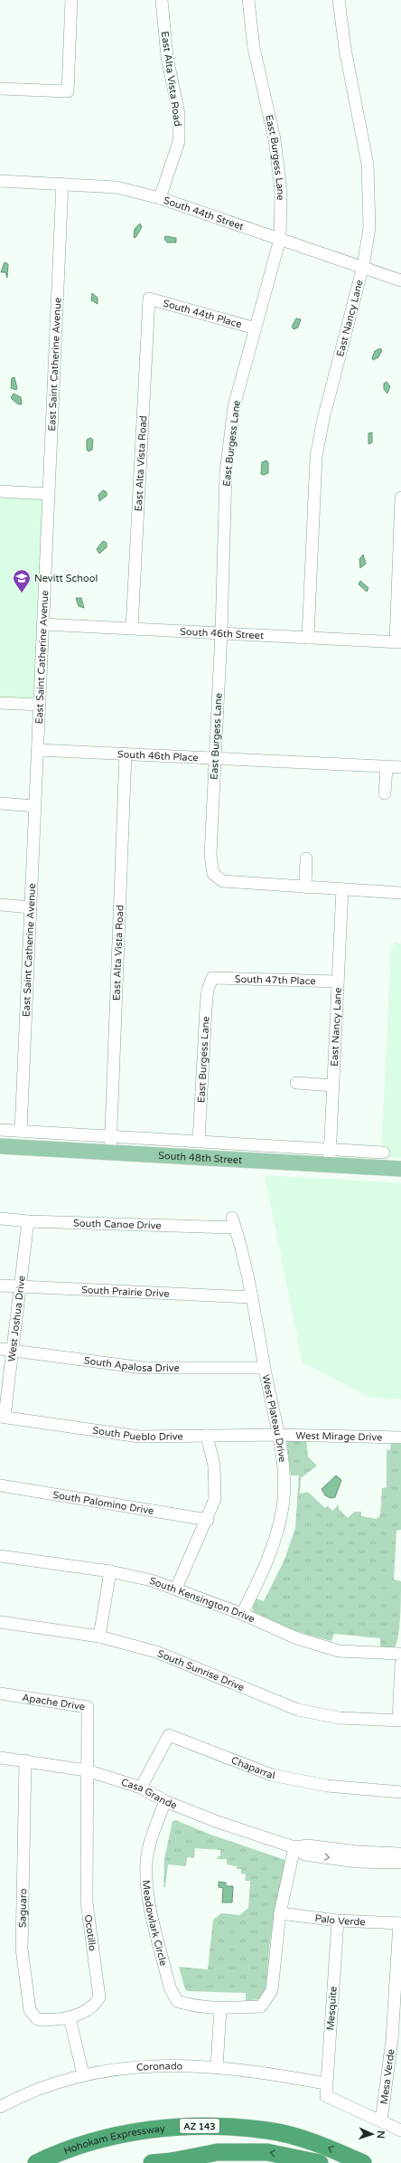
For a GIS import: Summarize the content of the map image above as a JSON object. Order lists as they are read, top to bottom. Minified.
{"streets":{"highway":["AZ 143","Hohokam Expressway"],"main road":["South 48th Street"],"street":["East Alta Vista Road","East Burgess Lane","South 44th Street","South 44th Place","East Nancy Lane","East Saint Catherine Avenue","South 46th Street","South 46th Place","South 47th Place","South Canoe Drive","South Prairie Drive","West Joshua Drive","South Apalosa Drive","West Plateau Drive","South Pueblo Drive","West Mirage Drive","South Palomino Drive","South Kensington Drive","South Sunrise Drive","Apache Drive","Chaparral","Casa Grande","Saguaro","Palo Verde","Meadowlark Circle","Ocotillo","Mesquite","Coronado","Mesa Verde"]},"crossings":[["East Alta Vista Road","South 44th Street"],["East Alta Vista Road","South 44th Place"],["East Alta Vista Road","South 46th Street"],["East Alta Vista Road","South 46th Place"],["East Alta Vista Road","South 48th Street"],["East Burgess Lane","South 44th Street"],["East Burgess Lane","South 44th Place"],["East Burgess Lane","South 46th Street"],["East Burgess Lane","South 46th Place"],["East Burgess Lane","South 47th Place"],["East Burgess Lane","South 48th Street"],["South 44th Street","East Nancy Lane"],["South 44th Street","East Saint Catherine Avenue"],["East Nancy Lane","South 46th Street"],["East Nancy Lane","South 47th Place"],["East Nancy Lane","South 48th Street"],["East Saint Catherine Avenue","South 46th Street"],["East Saint Catherine Avenue","South 46th Place"],["East Saint Catherine Avenue","South 48th Street"],["South Canoe Drive","West Joshua Drive"],["South Canoe Drive","West Plateau Drive"],["South Prairie Drive","West Joshua Drive"],["South Prairie Drive","West Plateau Drive"],["West Joshua Drive","South Apalosa Drive"],["West Joshua Drive","South Pueblo Drive"],["South Apalosa Drive","West Plateau Drive"],["West Plateau Drive","South Pueblo Drive"],["West Plateau Drive","West Mirage Drive"],["West Plateau Drive","South Kensington Drive"],["South Pueblo Drive","West Mirage Drive"],["Apache Drive","Casa Grande"],["Apache Drive","Ocotillo"],["Chaparral","Casa Grande"],["Casa Grande","Saguaro"],["Casa Grande","Meadowlark Circle"],["Casa Grande","Ocotillo"],["Saguaro","Ocotillo"],["Palo Verde","Meadowlark Circle"],["Palo Verde","Mesquite"],["Palo Verde","Mesa Verde"],["Mesquite","Coronado"],["Mesquite","Mesa Verde"]],"places":{"school or university":["Nevitt School"]},"north":"right"}
